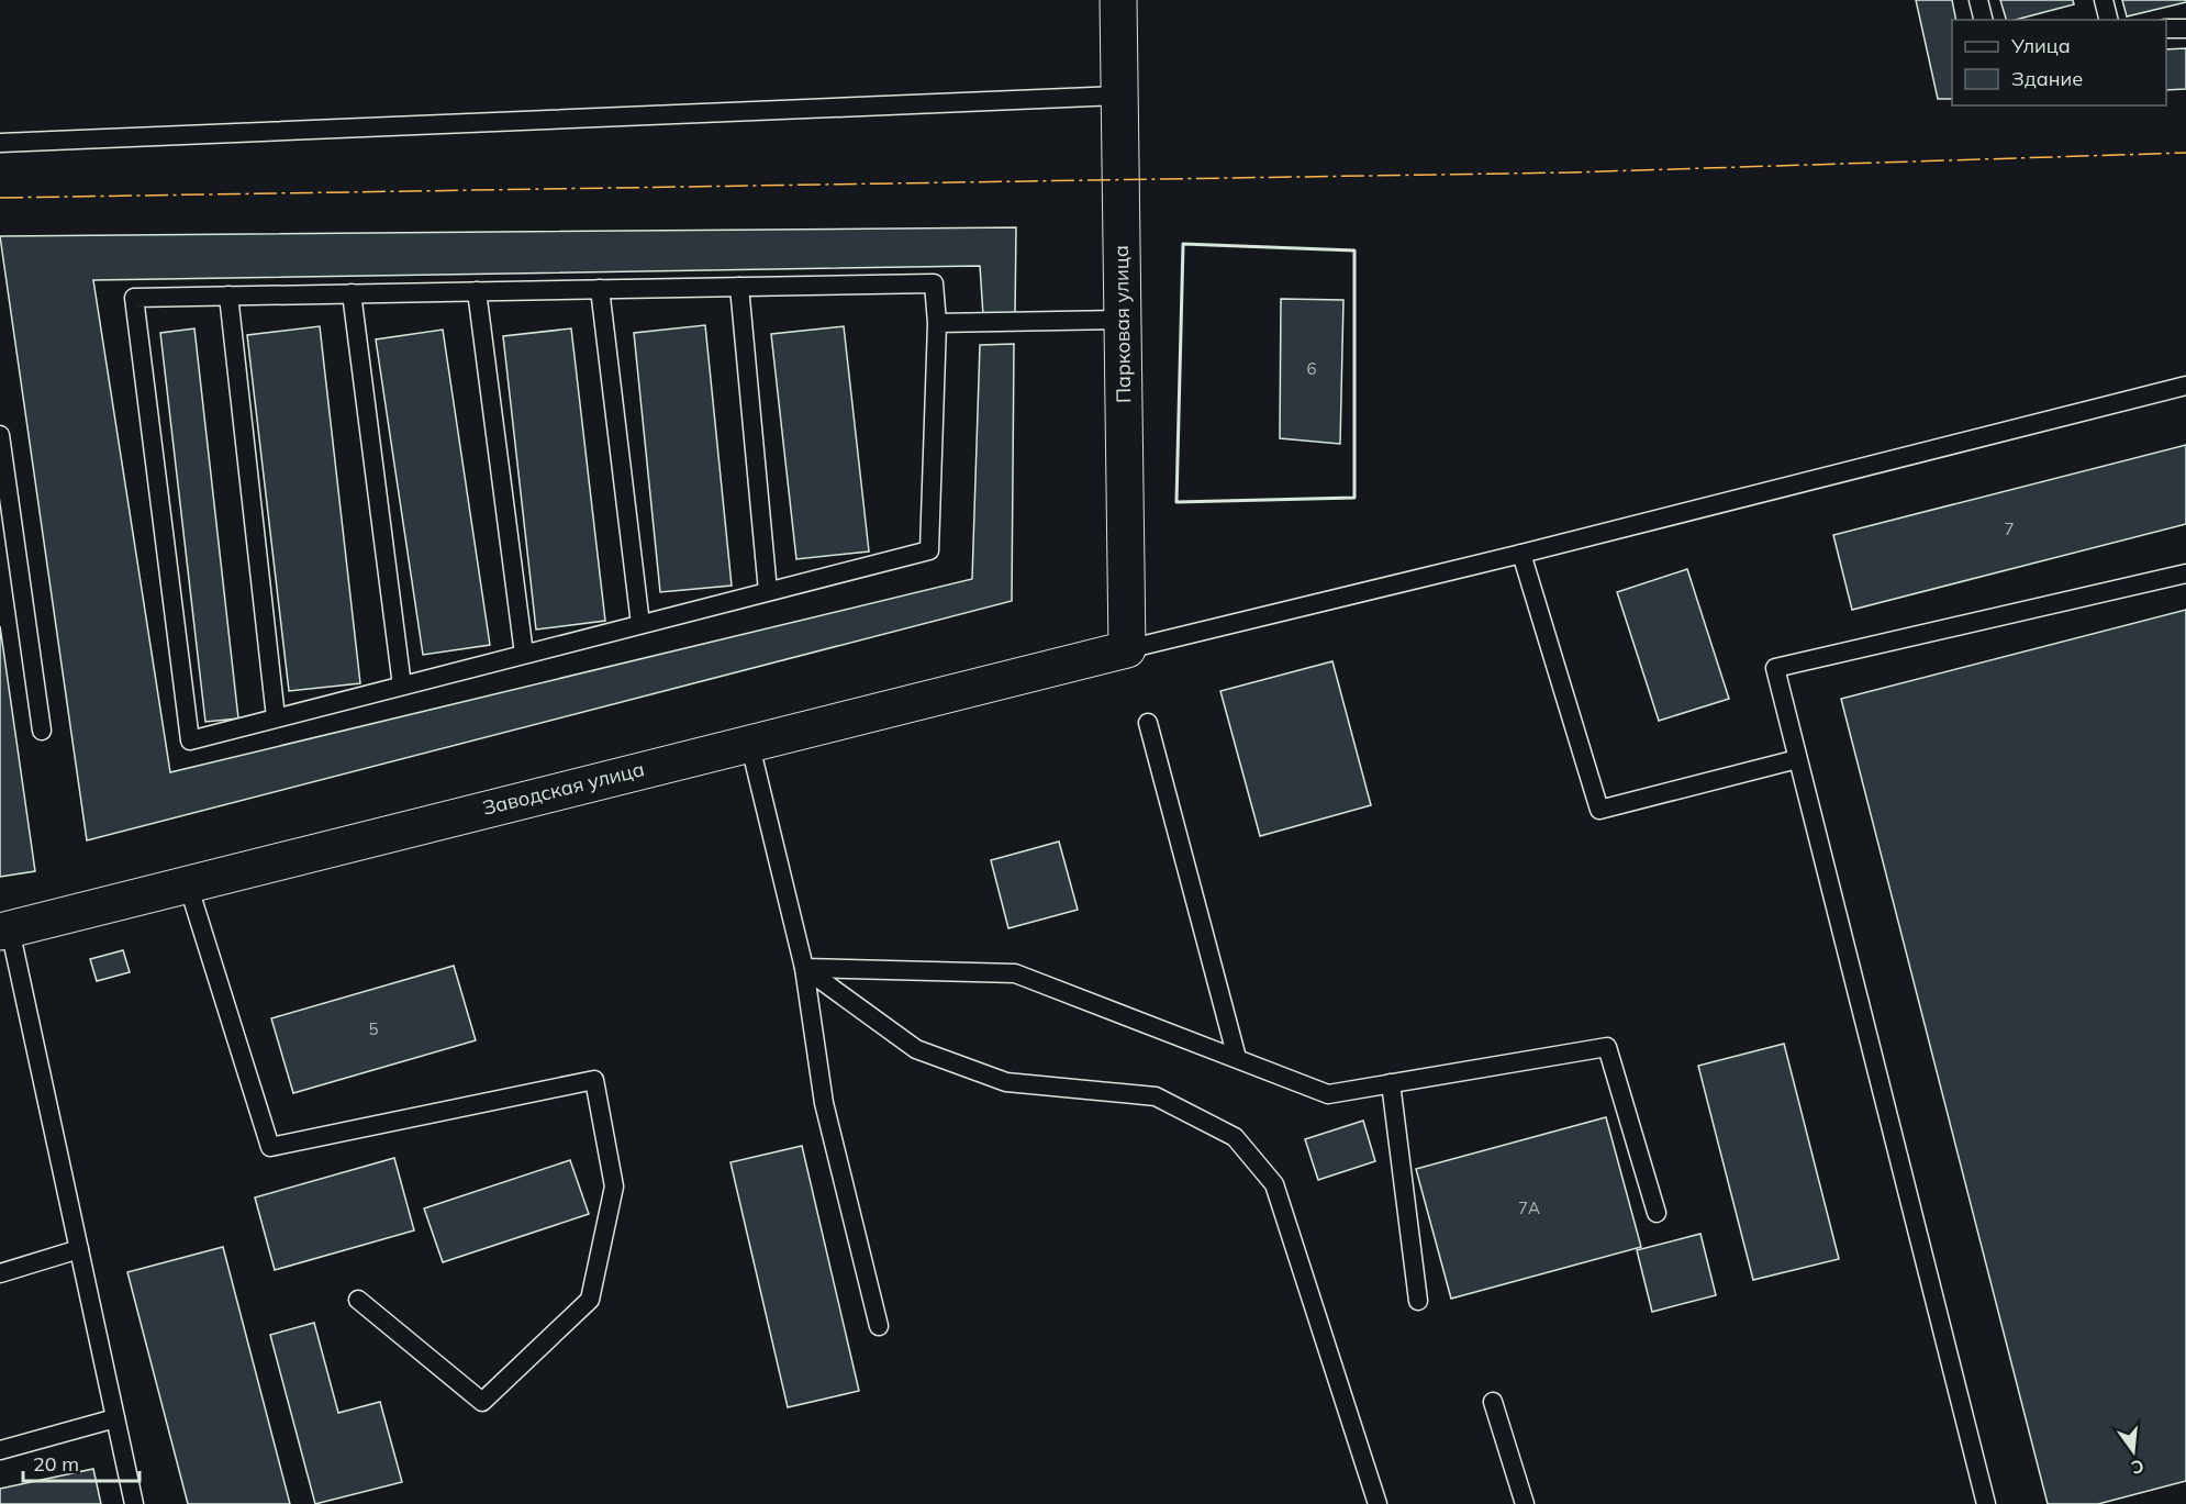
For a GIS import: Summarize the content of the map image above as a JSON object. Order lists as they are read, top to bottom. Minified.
{"streets":{"street":["Парковая улица","Заводская улица"]},"crossings":[["Парковая улица","Заводская улица"]],"house_numbers":["6","7","5","7А"],"legend":["Улица","Здание"],"scale_bar":"20 m","north":"bottom"}
